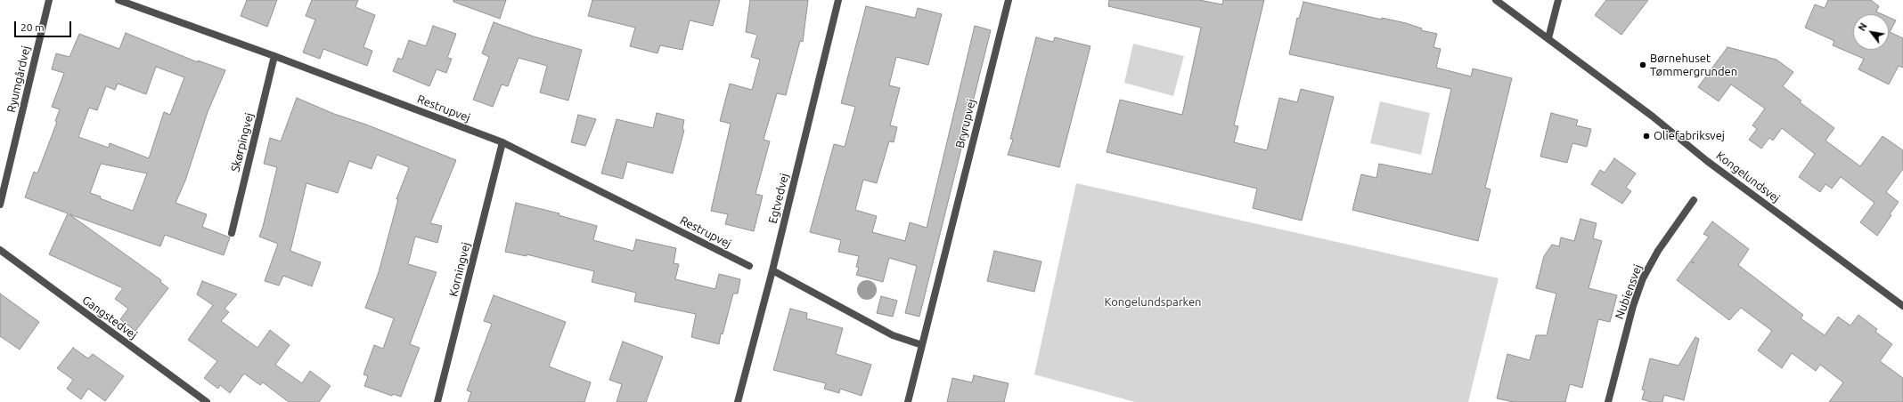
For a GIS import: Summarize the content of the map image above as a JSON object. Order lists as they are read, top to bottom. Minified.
{"streets":{"street":["Ryumgårdvej","Restrupvej","Bryrupvej","Skørpingvej","Kongelundsvej","Egtvedvej","Korningvej","Nubiensvej","Gangstedvej"]},"crossings":[["Restrupvej","Skørpingvej"],["Restrupvej","Korningvej"]],"parks":["Kongelundsparken"],"places":["Børnehuset Tømmergrunden","Oliefabriksvej"],"scale_bar":"20 m","north":"top left"}
